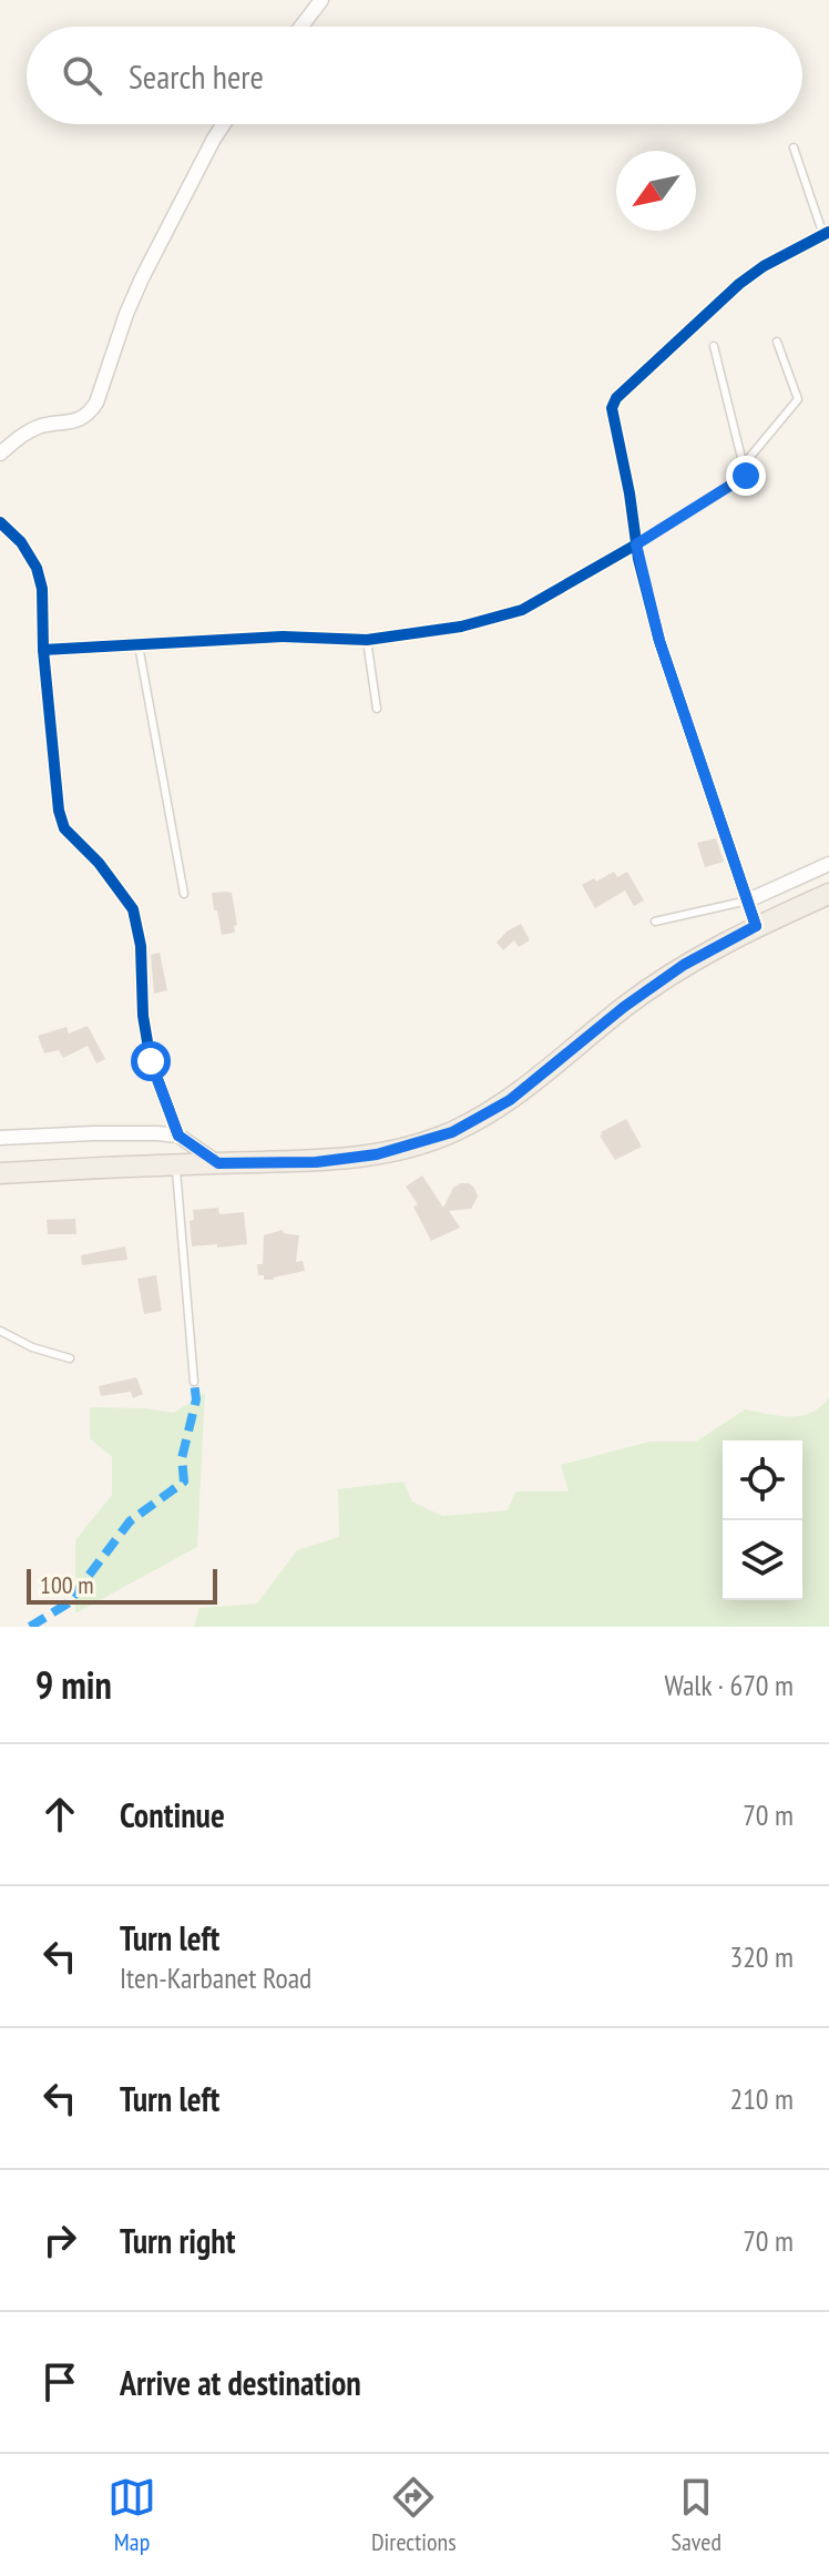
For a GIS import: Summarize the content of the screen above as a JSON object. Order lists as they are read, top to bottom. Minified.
{"scale_bar":"100 m","north":"bottom left","page":{"search":"Search here","scale":"100 m","heading":["9 min","Walk · 670 m"],"list":[["Continue","70 m"],["Turn left","Iten-Karbanet Road","320 m"],["Turn left","210 m"],["Turn right","70 m"],"Arrive at destination"],"nav":["Map","Directions","Saved"]}}
